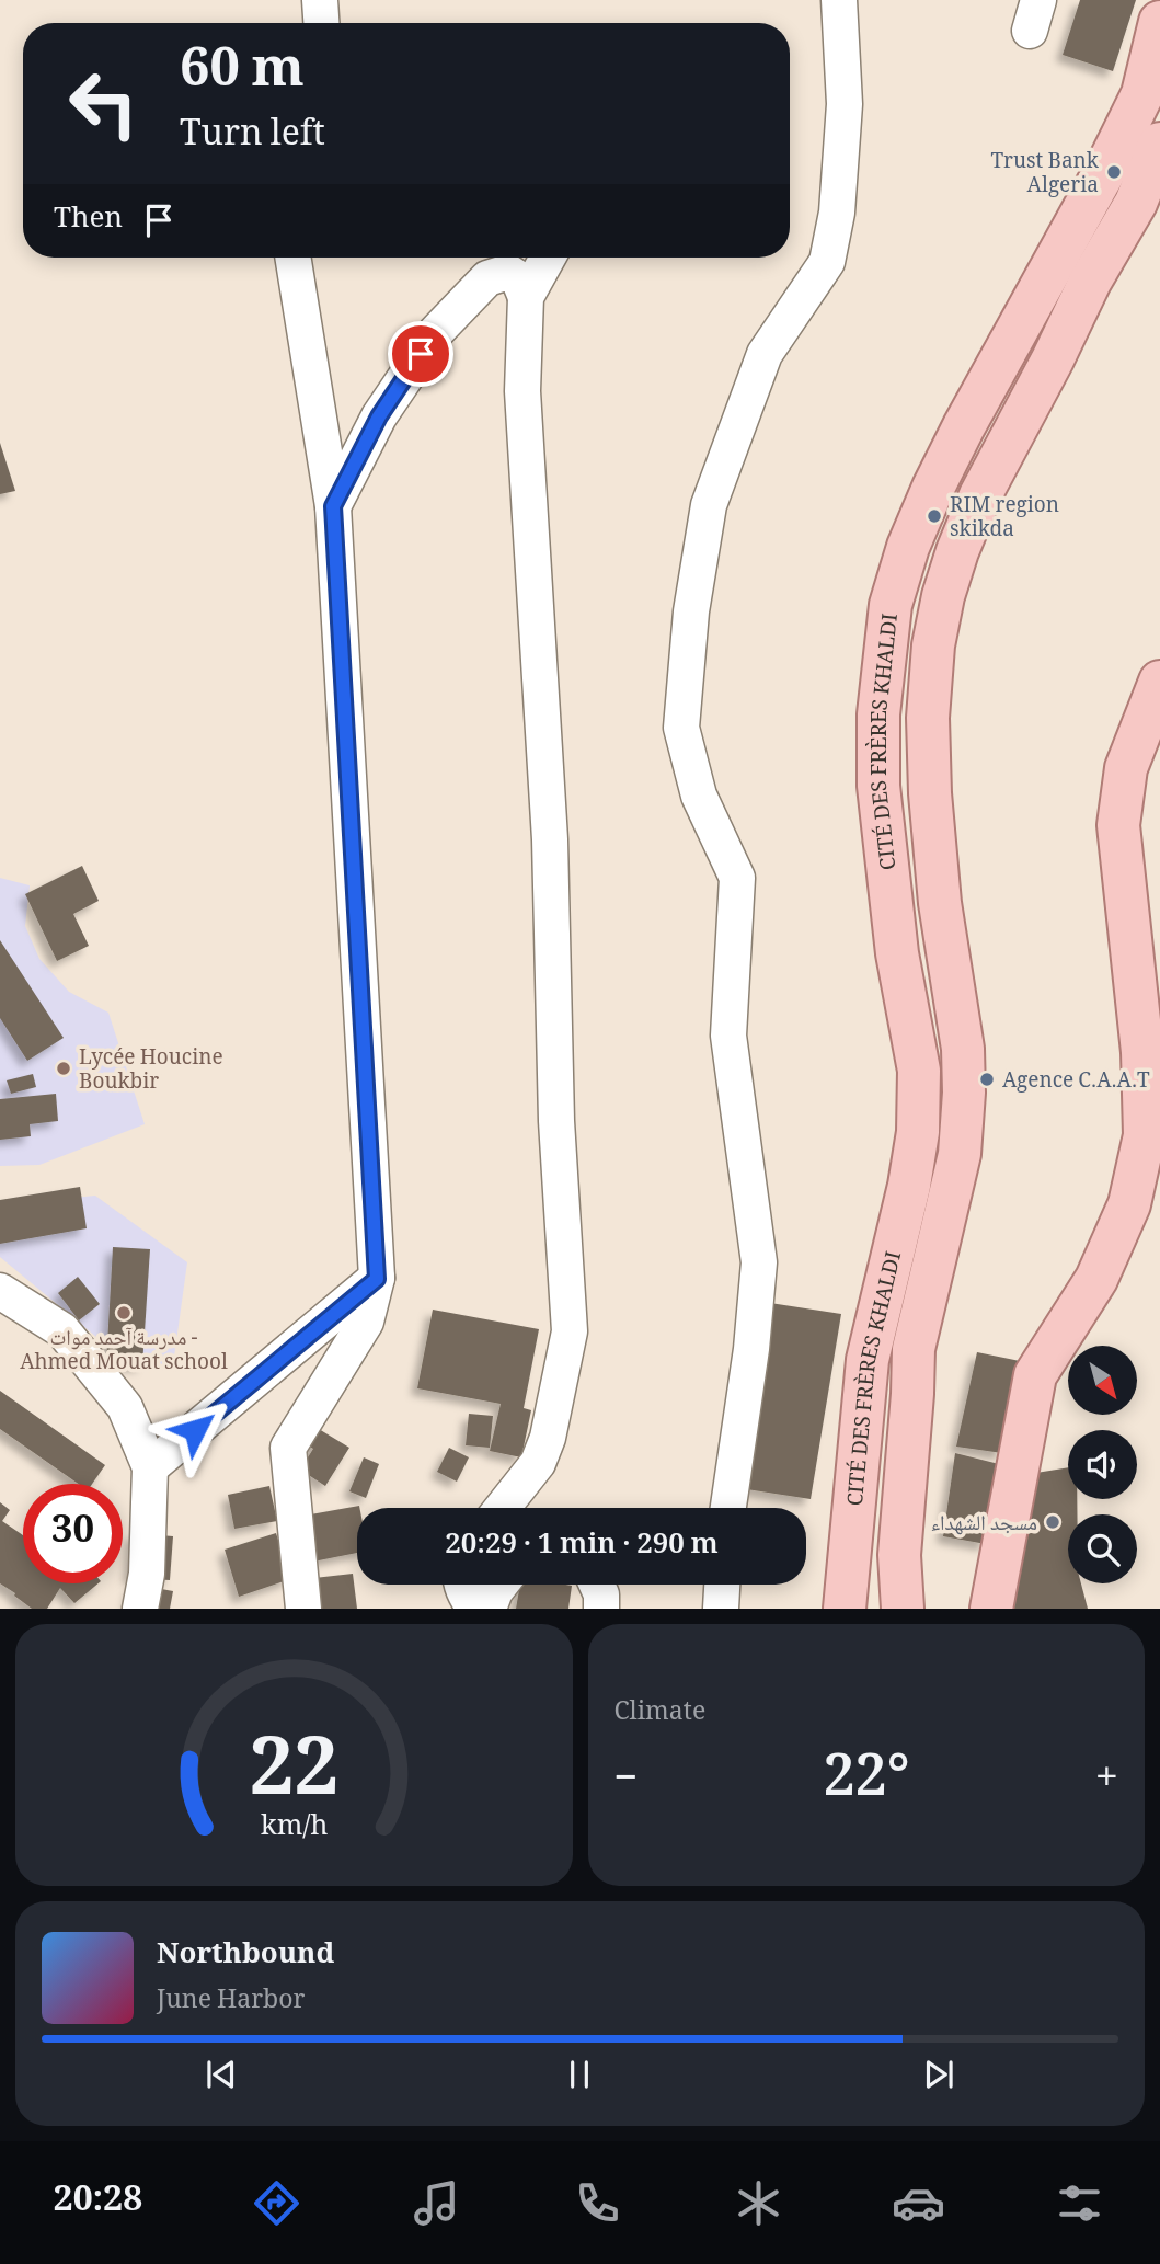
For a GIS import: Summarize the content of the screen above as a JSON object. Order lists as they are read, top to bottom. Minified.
{"streets":{"main road":["CITÉ DES FRÈRES KHALDI"]},"places":["Trust Bank Algeria","RIM region skikda","Lycée Houcine Boukbir","Agence C.A.A.T","مدرسة آحمد موات - Ahmed Mouat school","مسجد الشهداء"],"north":"bottom right","page":{"turn":["60 m","Turn left"],"then":"Then","limit":"30","trip":"20:29 · 1 min · 290 m","tile":"Climate","heat":["−","22°","+"],"song":["Northbound","June Harbor"],"tabs":"20:28","gauge":["22","km/h"]}}
